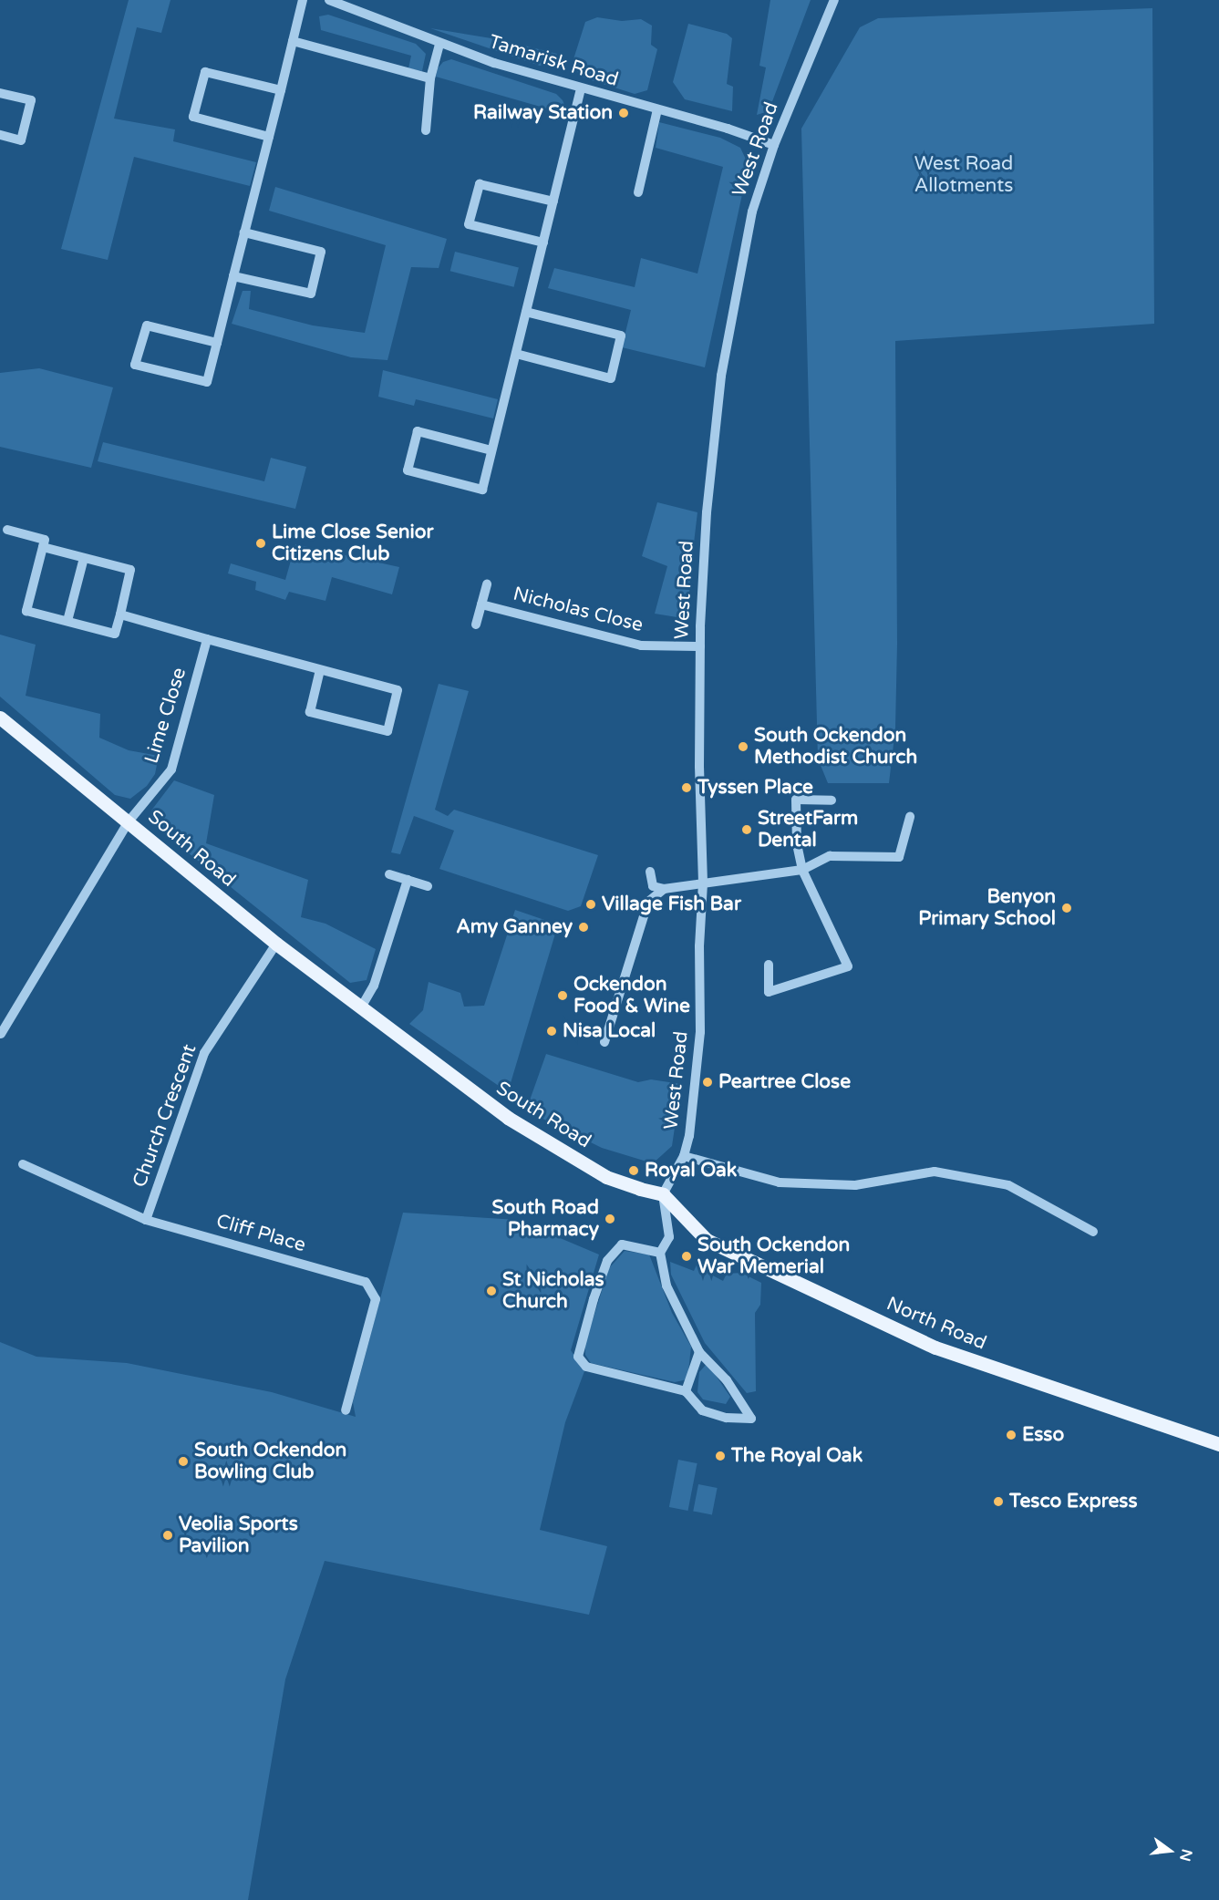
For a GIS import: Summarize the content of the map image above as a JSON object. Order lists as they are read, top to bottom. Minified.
{"streets":{"main road":["South Road","North Road"],"street":["Tamarisk Road","West Road","Nicholas Close","Lime Close","Church Crescent","Cliff Place"]},"crossings":[["Tamarisk Road","West Road"],["West Road","Nicholas Close"],["West Road","South Road"],["West Road","North Road"],["Lime Close","South Road"],["South Road","Church Crescent"],["South Road","North Road"],["Church Crescent","Cliff Place"]],"parks":["West Road Allotments"],"places":["Railway Station","Lime Close Senior Citizens Club","South Ockendon Methodist Church","Tyssen Place","StreetFarm Dental","Village Fish Bar","Benyon Primary School","Amy Ganney","Ockendon Food & Wine","Nisa Local","Peartree Close","Royal Oak","South Road Pharmacy","South Ockendon War Memerial","St Nicholas Church","Esso","The Royal Oak","South Ockendon Bowling Club","Tesco Express","Veolia Sports Pavilion"],"north":"right"}
